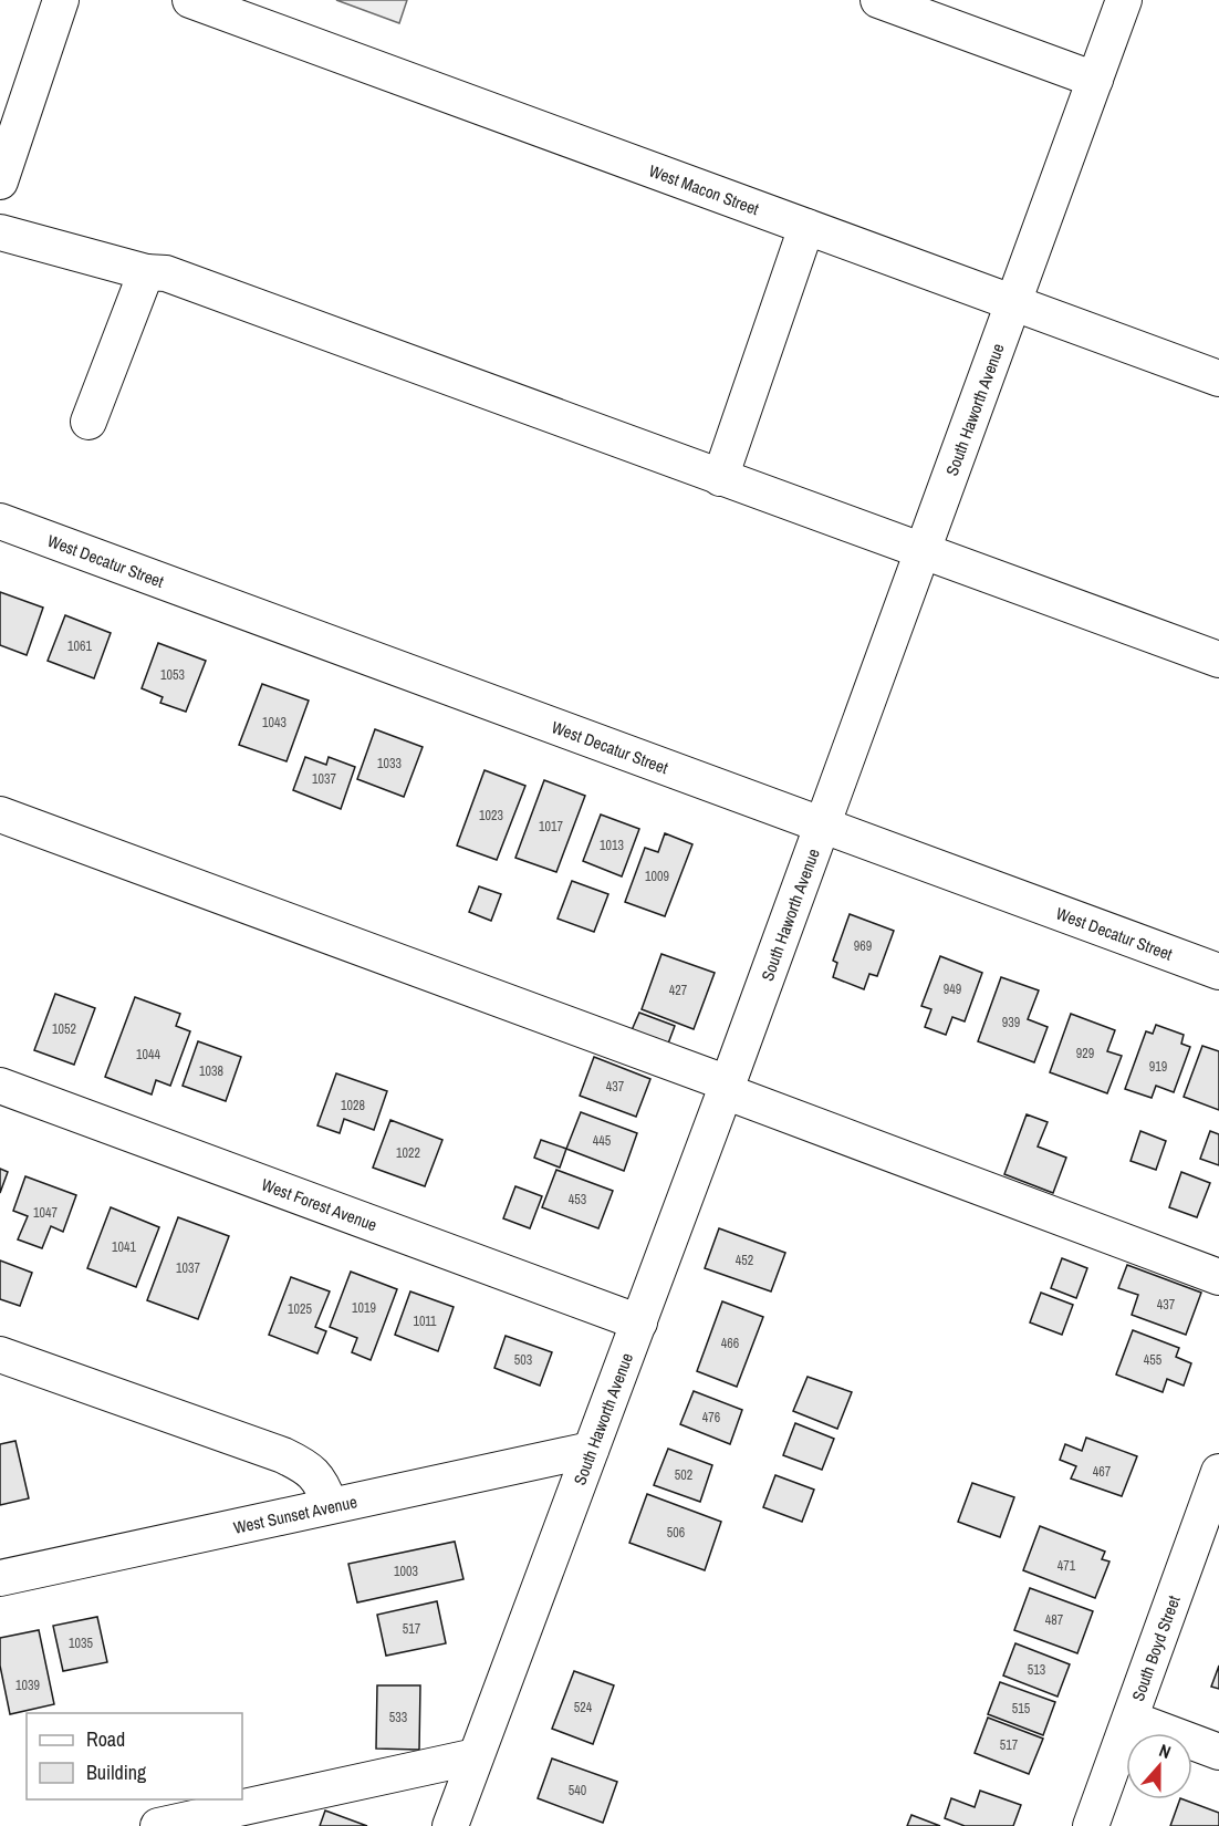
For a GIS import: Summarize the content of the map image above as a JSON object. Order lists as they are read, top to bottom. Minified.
{"streets":{"street":["West Macon Street","South Haworth Avenue","West Decatur Street","West Forest Avenue","West Sunset Avenue","South Boyd Street"]},"crossings":[["West Macon Street","South Haworth Avenue"],["South Haworth Avenue","West Decatur Street"],["South Haworth Avenue","West Forest Avenue"],["South Haworth Avenue","West Sunset Avenue"]],"house_numbers":["1061","1053","1043","1033","1037","1023","1017","1013","1009","969","949","427","939","1052","929","1044","919","1038","437","1028","445","1022","453","1047","1041","452","1037","437","1019","1025","1011","466","503","455","476","467","502","506","471","1003","487","517","1035","513","1039","524","515","533","517","540"],"legend":["Road","Building"],"north":"top"}
